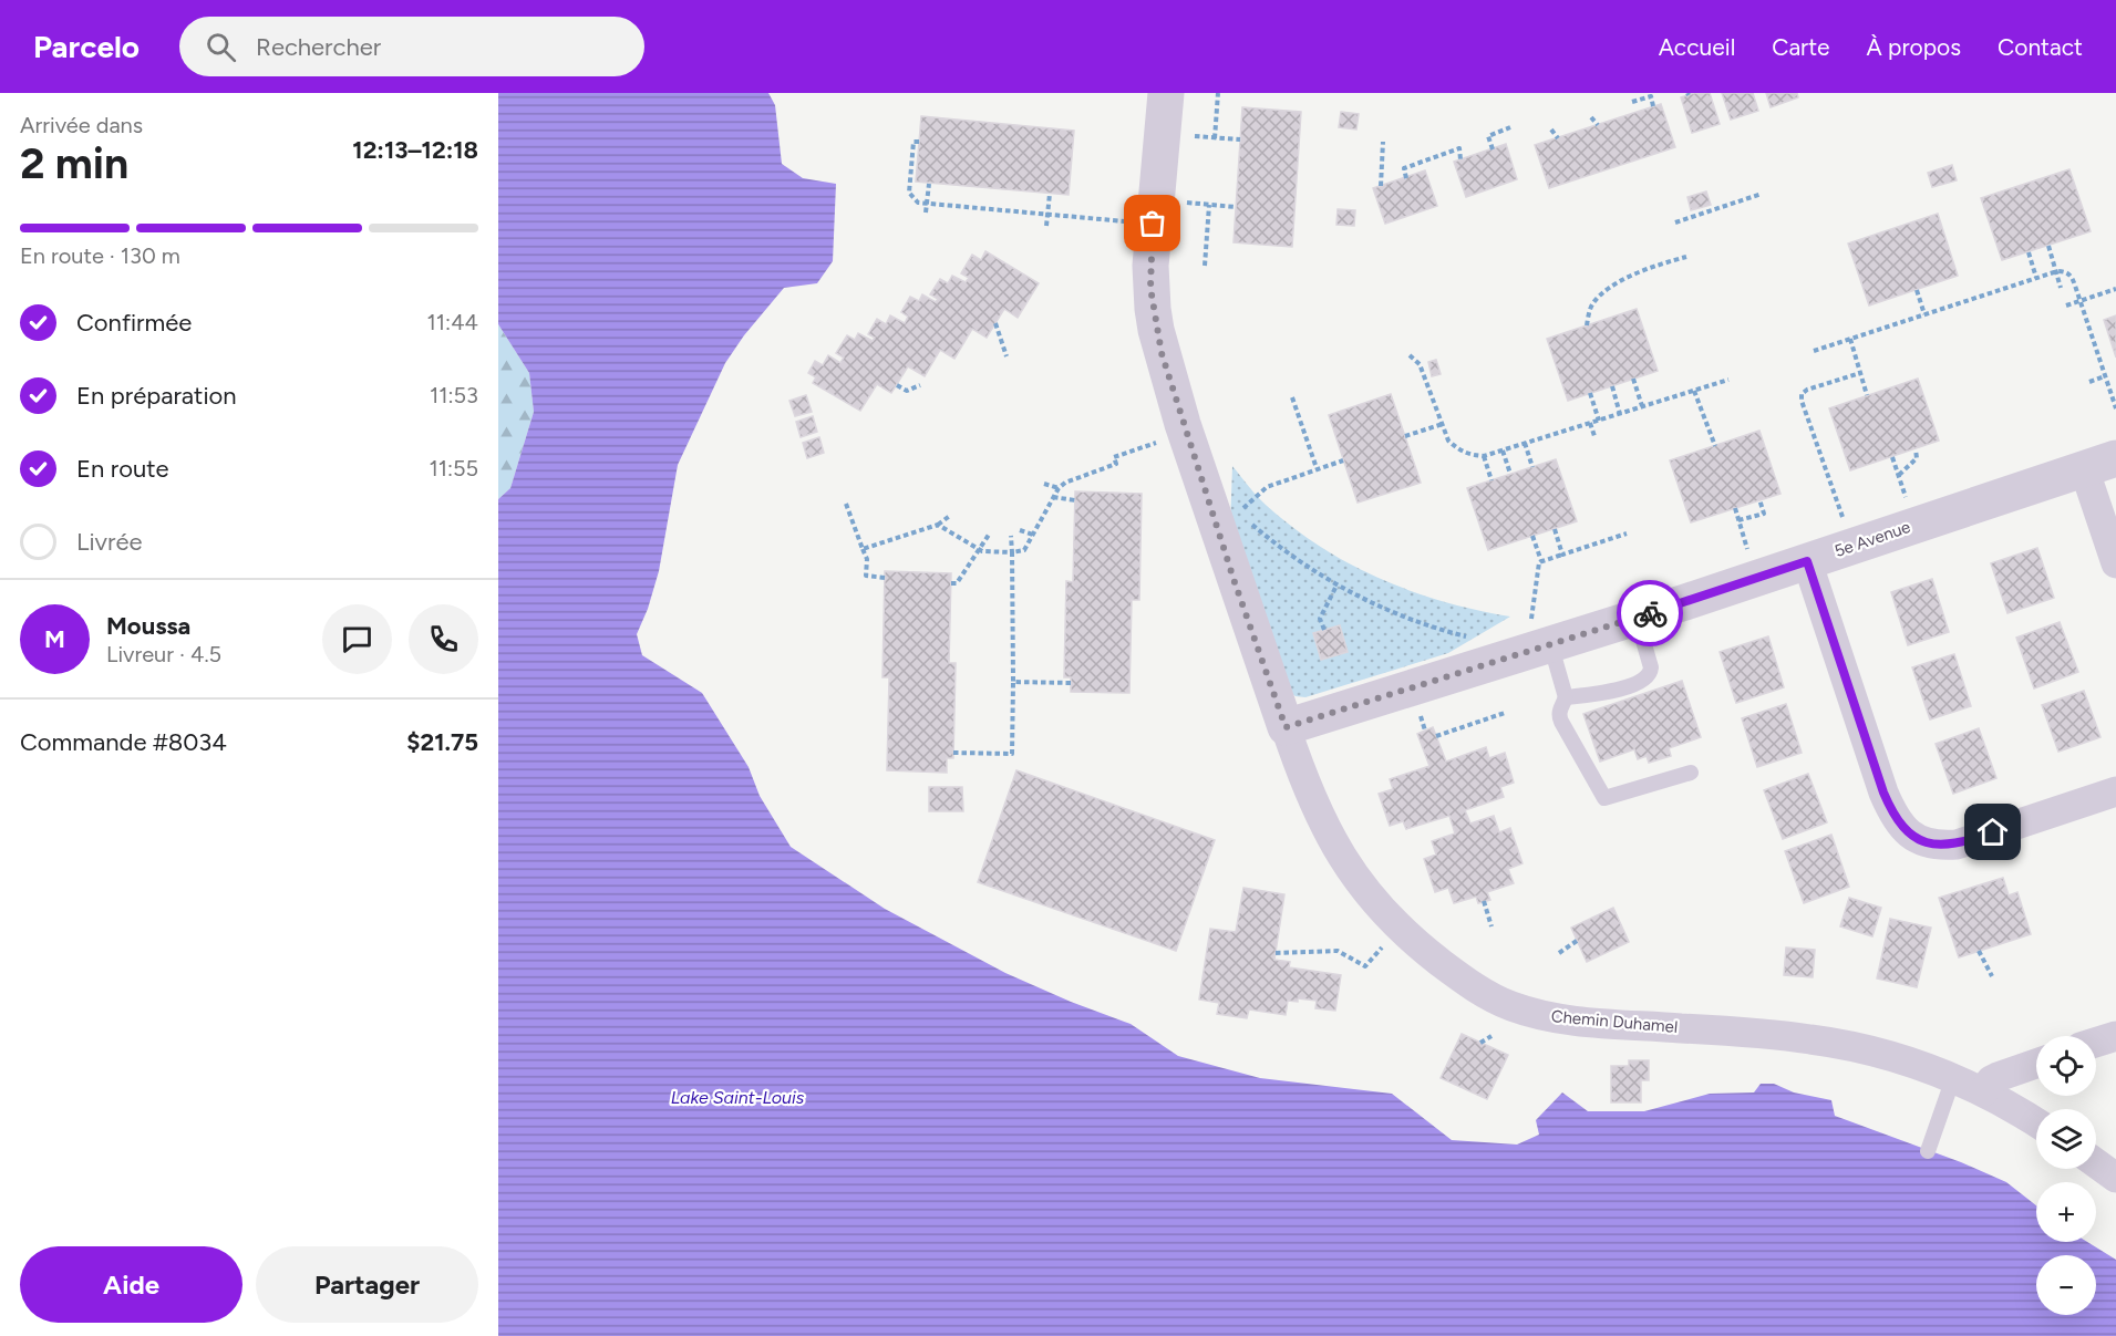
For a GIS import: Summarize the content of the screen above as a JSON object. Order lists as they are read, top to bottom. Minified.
{"streets":{"street":["5e Avenue","Chemin Duhamel"]},"crossings":[["5e Avenue","Chemin Duhamel"]],"water":["Lake Saint-Louis"],"page":{"header":"Parcelo","search":"Rechercher","nav":["Accueil","Carte","À propos","Contact"],"heading":["2 min","Arrivée dans","12:13–12:18"],"panel":["Moussa","Livreur · 4.5","Commande #8034","$21.75"],"bar":"En route · 130 m","list":[["Confirmée","11:44"],["En préparation","11:53"],["En route","11:55"],"Livrée"],"round":"M","map_buttons":["+","−"],"buttons":["Aide","Partager"]}}
